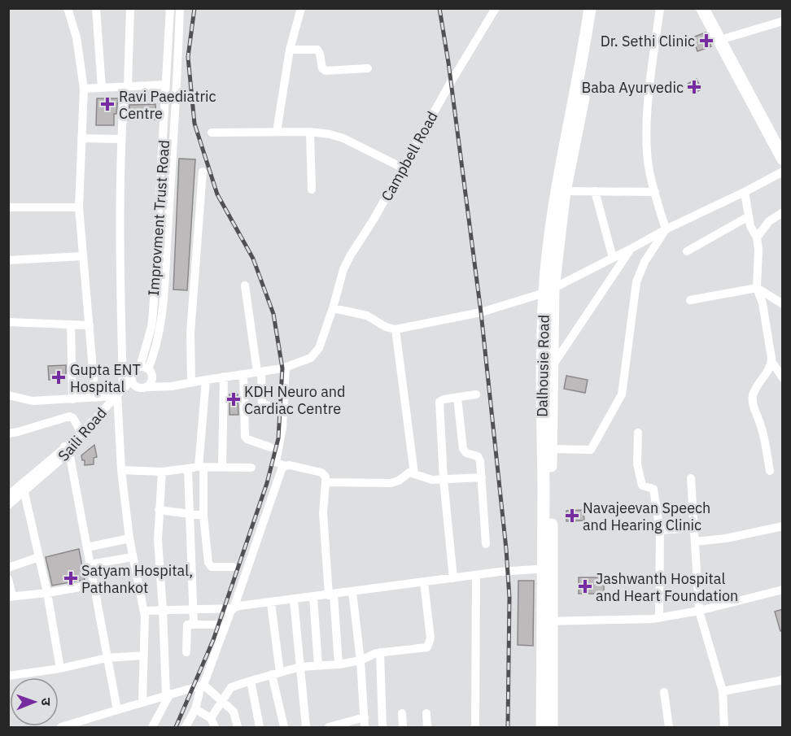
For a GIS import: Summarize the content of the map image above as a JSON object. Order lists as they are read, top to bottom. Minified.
{"streets":{"street":["Campbell Road","Improvment Trust Road","Dalhousie Road","Saili Road"]},"crossings":[["Campbell Road","Improvment Trust Road"],["Campbell Road","Saili Road"],["Improvment Trust Road","Saili Road"]],"places":{"health":["Dr. Sethi Clinic","Baba Ayurvedic","Ravi Paediatric Centre","Gupta ENT Hospital","KDH Neuro and Cardiac Centre","Navajeevan Speech and Hearing Clinic","Satyam Hospital, Pathankot","Jashwanth Hospital and Heart Foundation"]},"north":"right"}
